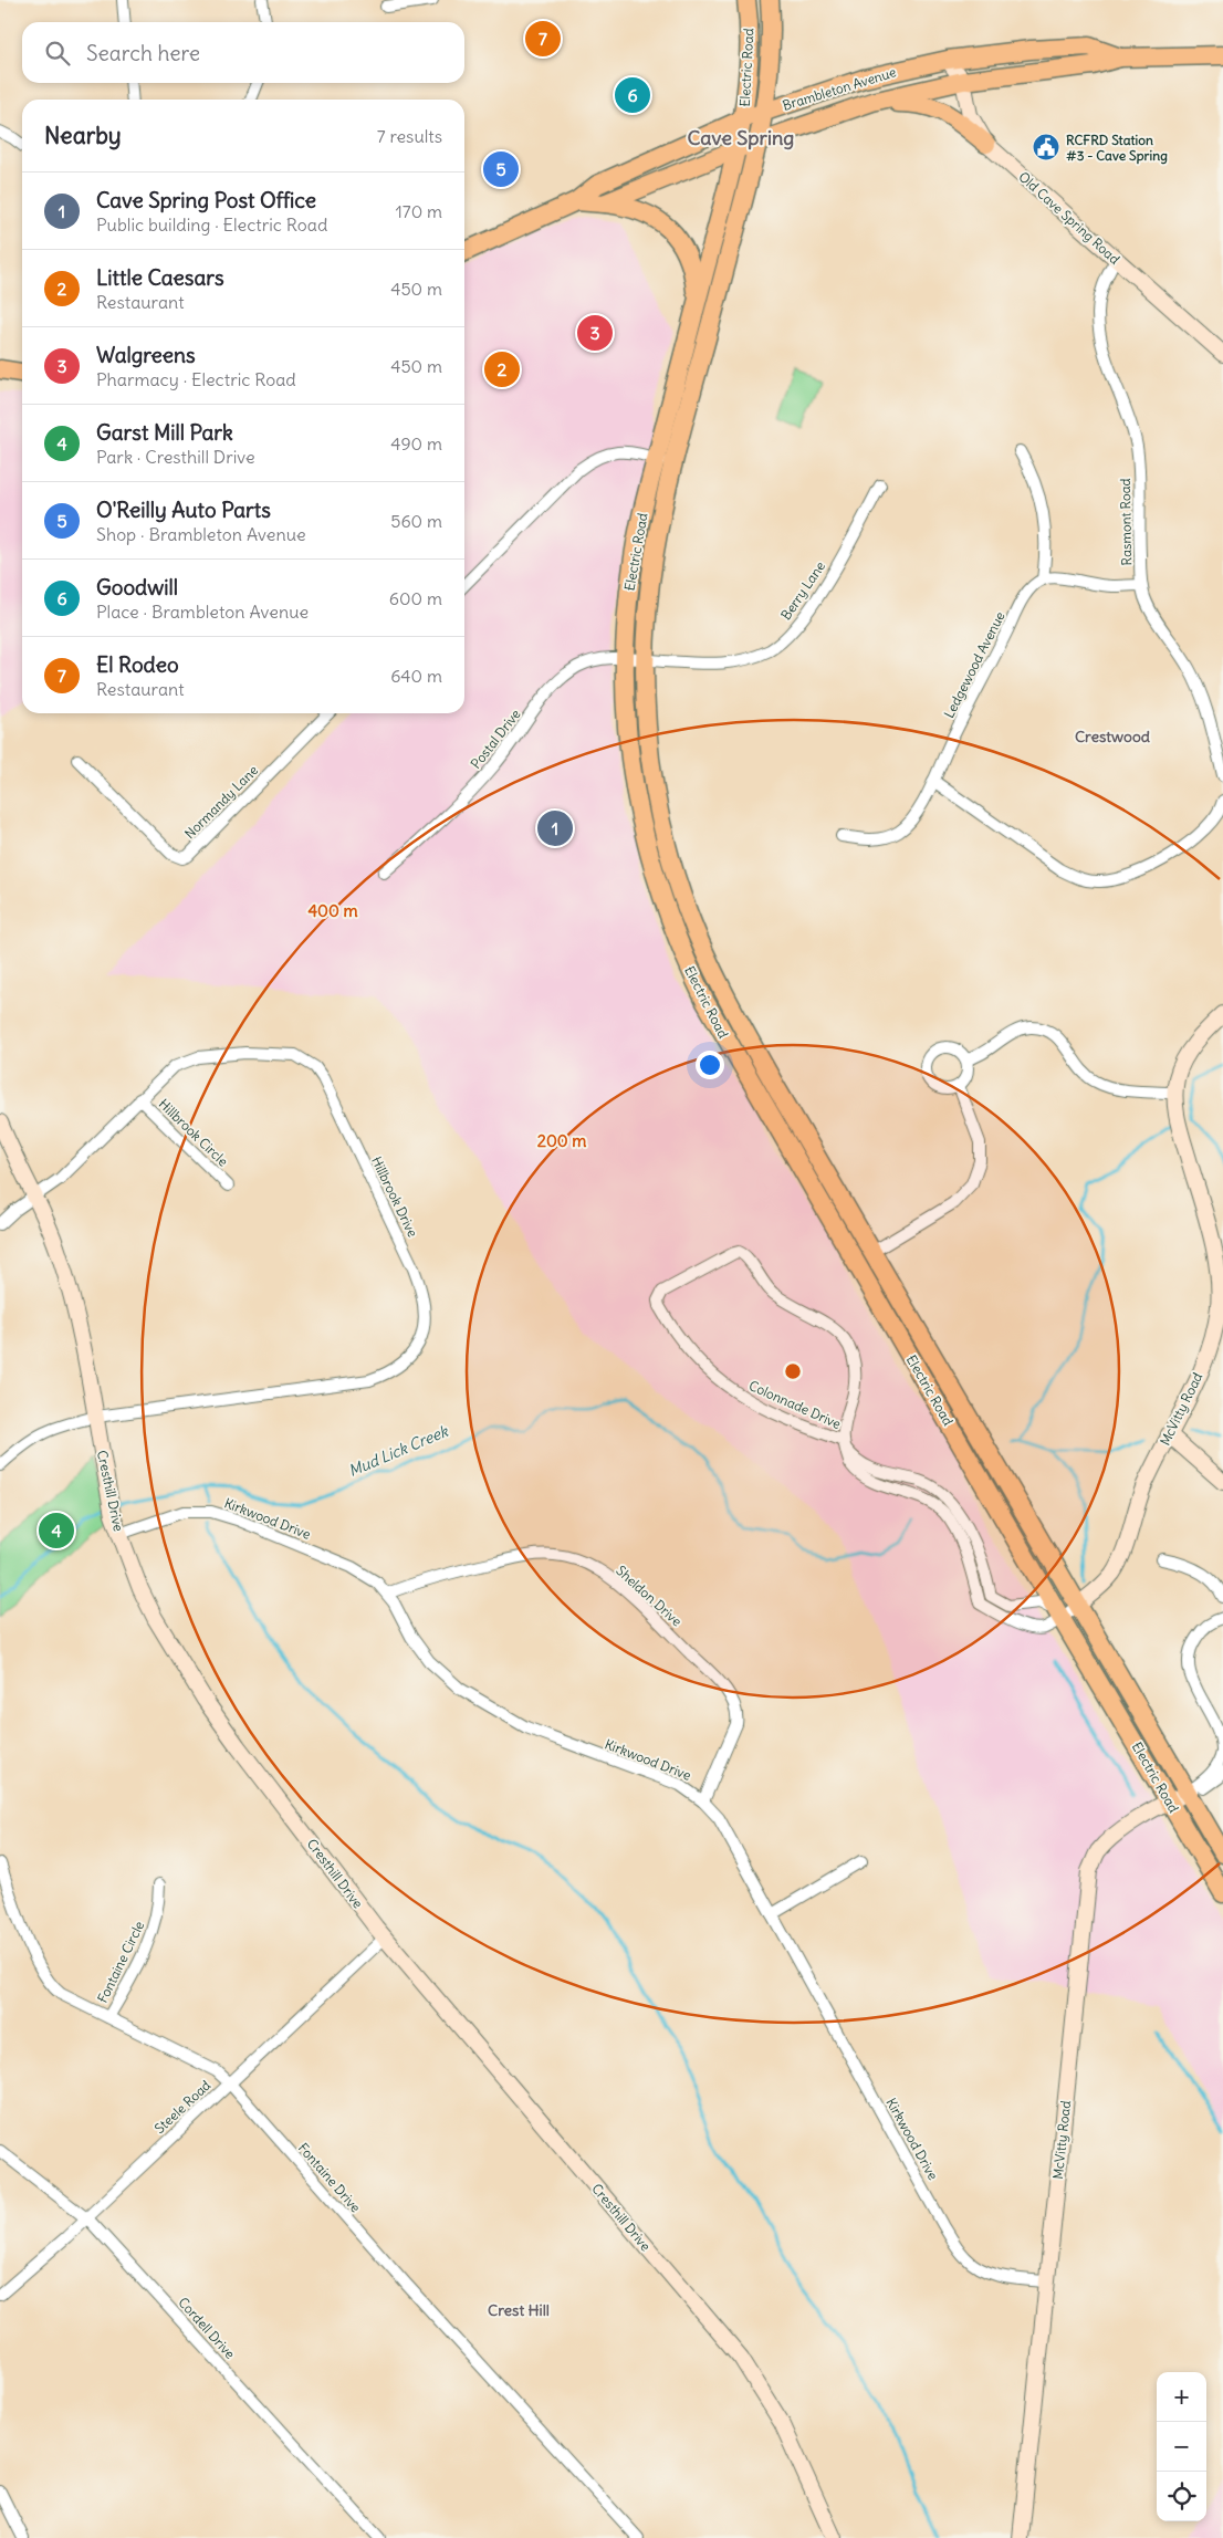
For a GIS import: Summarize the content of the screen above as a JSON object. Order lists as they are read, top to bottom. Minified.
{"streets":{"main road":["Electric Road","Brambleton Avenue"],"street":["Old Cave Spring Road","Rasmont Road","Berry Lane","Ledgewood Avenue","Postal Drive","Normandy Lane","Hillbrook Circle","Hillbrook Drive","Colonnade Drive","McVitty Road","Cresthill Drive","Kirkwood Drive","Sheldon Drive","Fontaine Circle","Steele Road","Fontaine Drive","Cordell Drive"]},"crossings":[["Electric Road","Brambleton Avenue"],["Electric Road","Berry Lane"],["Electric Road","Postal Drive"],["Electric Road","Colonnade Drive"],["Electric Road","McVitty Road"],["Brambleton Avenue","Old Cave Spring Road"],["Old Cave Spring Road","Rasmont Road"],["Berry Lane","Postal Drive"],["Hillbrook Circle","Hillbrook Drive"],["Hillbrook Drive","Cresthill Drive"],["Colonnade Drive","McVitty Road"],["McVitty Road","Kirkwood Drive"],["Cresthill Drive","Kirkwood Drive"],["Cresthill Drive","Steele Road"],["Kirkwood Drive","Sheldon Drive"],["Fontaine Circle","Fontaine Drive"],["Steele Road","Fontaine Drive"],["Steele Road","Cordell Drive"]],"districts":["Cave Spring","Crestwood","Crest Hill"],"water":["Mud Lick Creek"],"places":{"public building":["RCFRD Station #3 - Cave Spring"]},"page":{"pins":["7","6","5","3","2","1","4"],"search":"Search here","heading":["Nearby","7 results"],"list":[{"mark":"1","name":"Cave Spring Post Office","note":"Public building · Electric Road","value":"170 m"},{"mark":"2","name":"Little Caesars","note":"Restaurant","value":"450 m"},{"mark":"3","name":"Walgreens","note":"Pharmacy · Electric Road","value":"450 m"},{"mark":"4","name":"Garst Mill Park","note":"Park · Cresthill Drive","value":"490 m"},{"mark":"5","name":"O'Reilly Auto Parts","note":"Shop · Brambleton Avenue","value":"560 m"},{"mark":"6","name":"Goodwill","note":"Place · Brambleton Avenue","value":"600 m"},{"mark":"7","name":"El Rodeo","note":"Restaurant","value":"640 m"}],"map_buttons":["+","−"]},"rings":["400 m","200 m"]}
